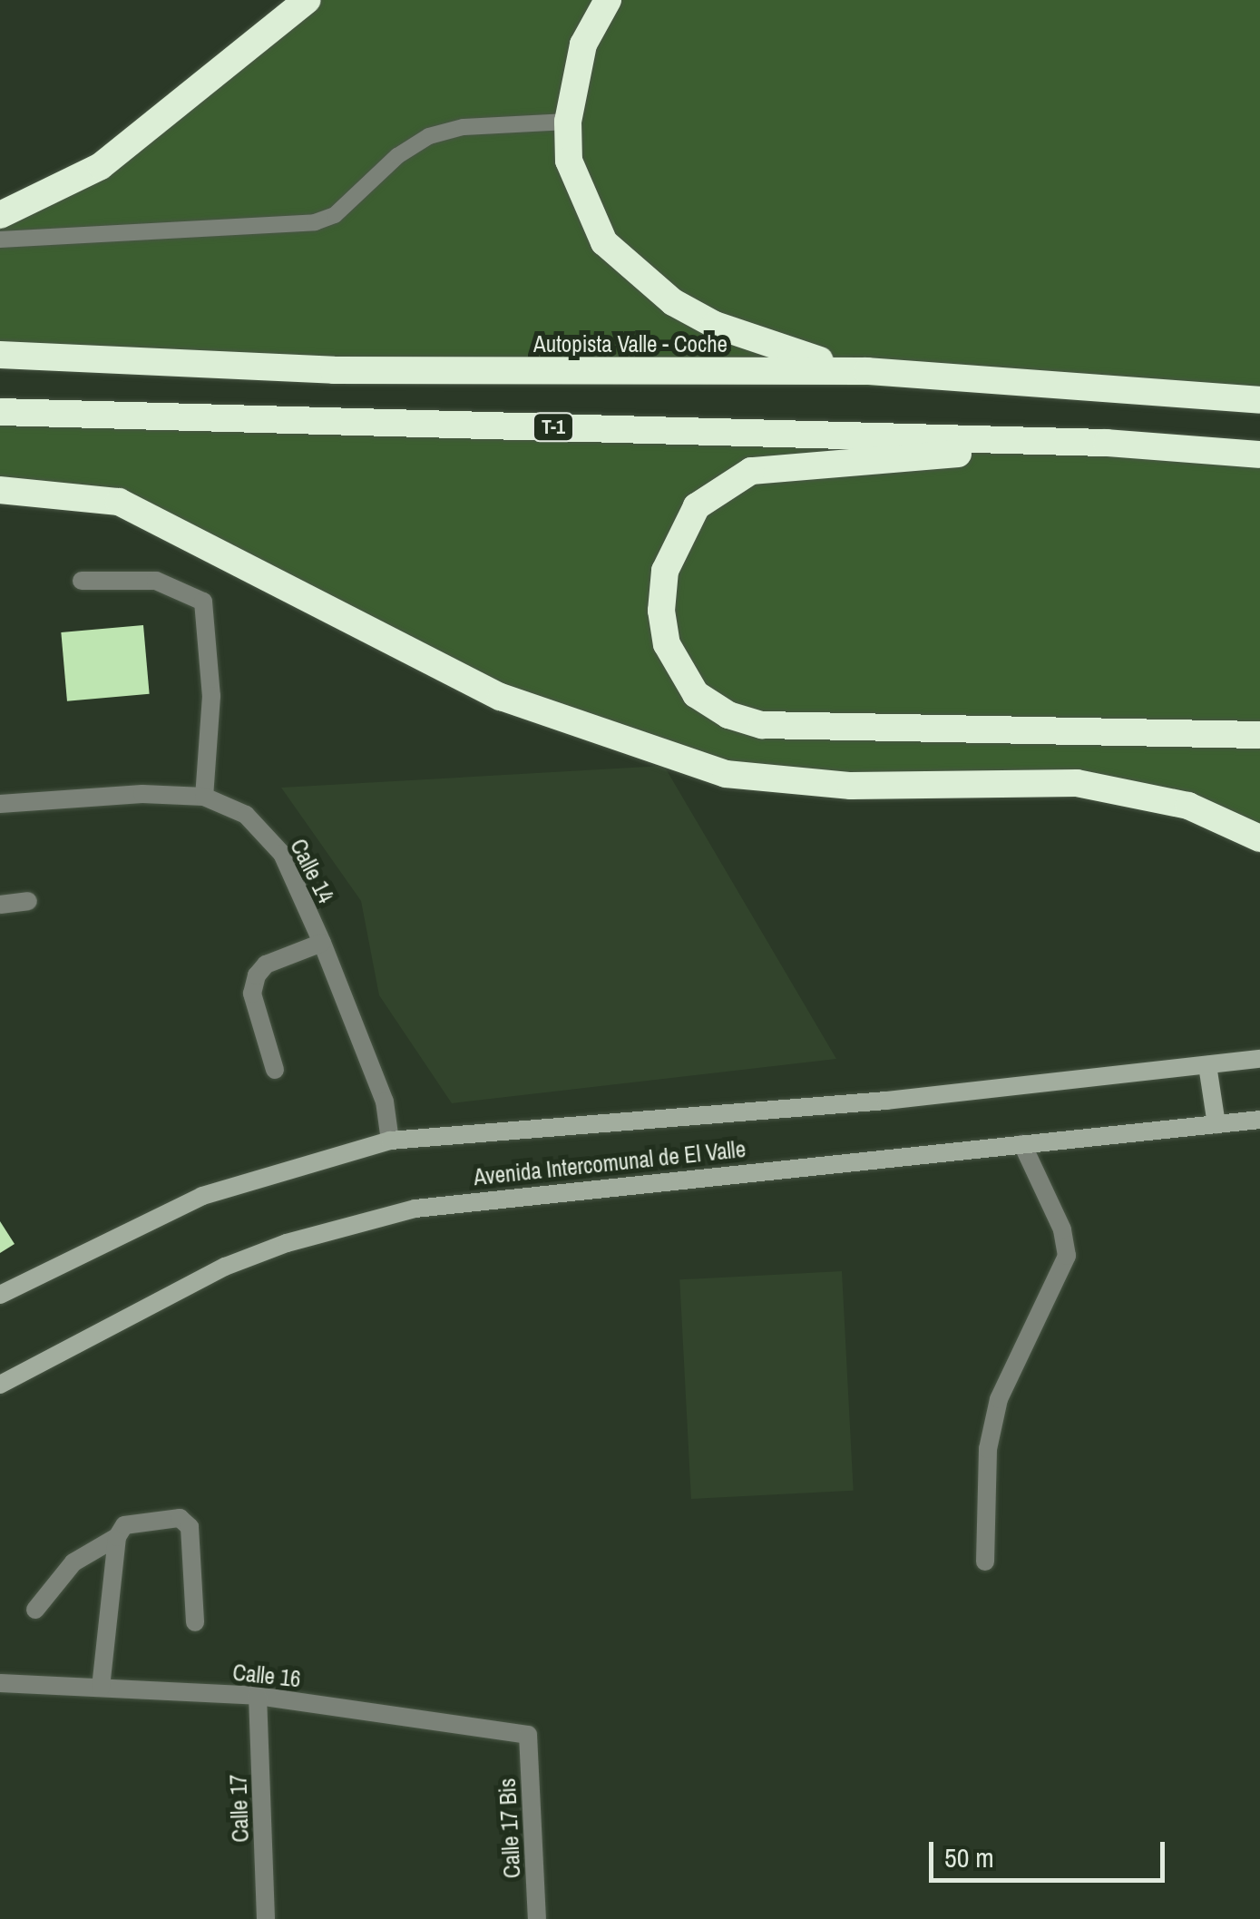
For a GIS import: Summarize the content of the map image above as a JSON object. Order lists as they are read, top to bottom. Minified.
{"streets":{"highway":["Autopista Valle - Coche","T-1"],"main road":["Avenida Intercomunal de El Valle"],"street":["Calle 14","Calle 16","Calle 17","Calle 17 Bis"]},"crossings":[["Calle 14","Avenida Intercomunal de El Valle"],["Calle 16","Calle 17"],["Calle 16","Calle 17 Bis"]],"scale_bar":"50 m"}
